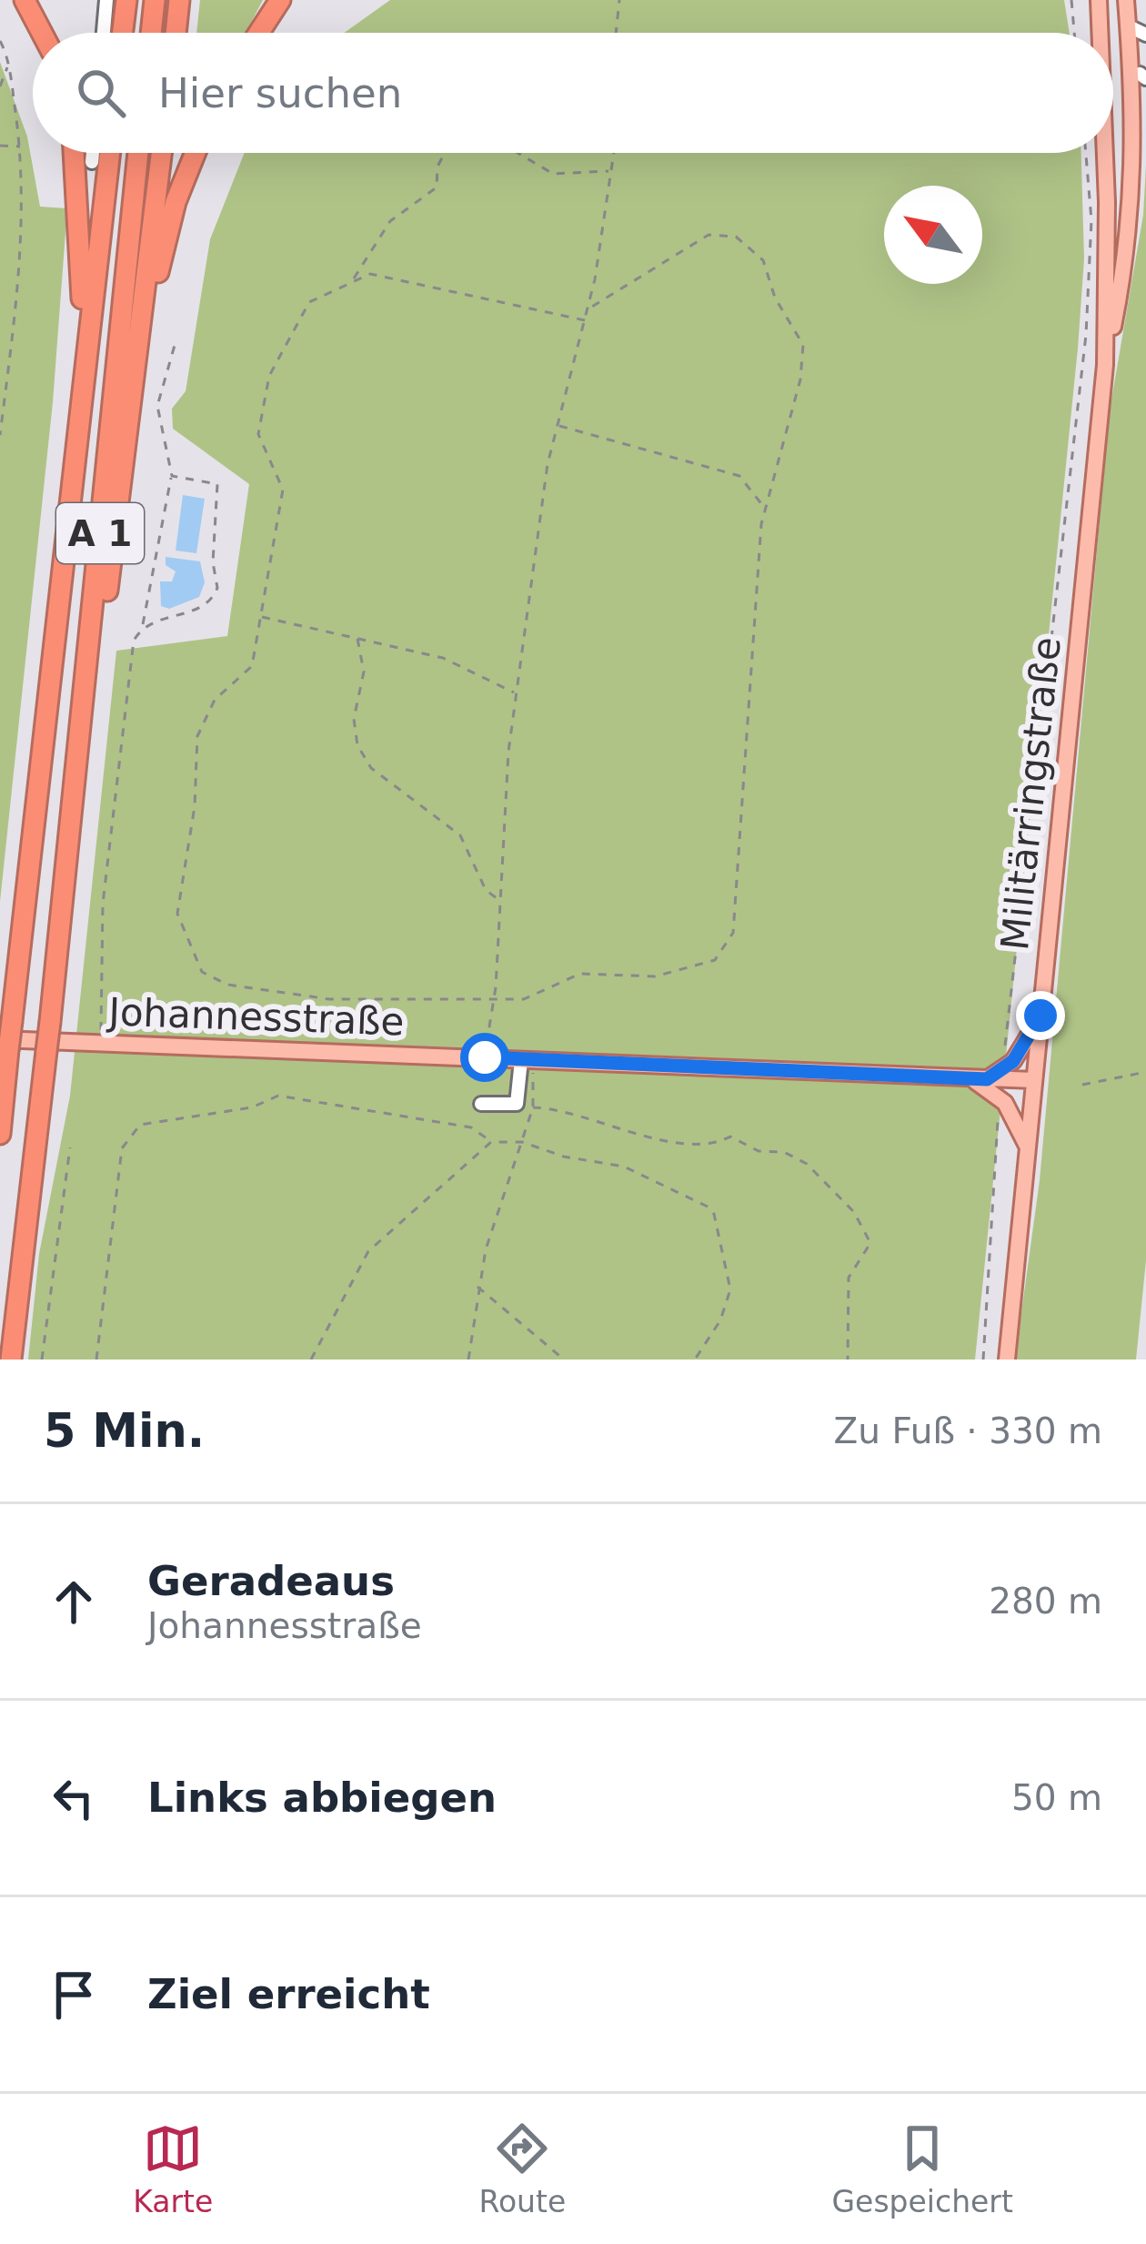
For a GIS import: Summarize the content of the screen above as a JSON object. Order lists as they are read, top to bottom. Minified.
{"streets":{"highway":["A 1"],"main road":["Militärringstraße","Johannesstraße"]},"crossings":[["A 1","Johannesstraße"],["Militärringstraße","Johannesstraße"]],"north":"top left","page":{"search":"Hier suchen","heading":["5 Min.","Zu Fuß · 330 m"],"list":[["Geradeaus","Johannesstraße","280 m"],["Links abbiegen","50 m"],"Ziel erreicht"],"nav":["Karte","Route","Gespeichert"]}}
